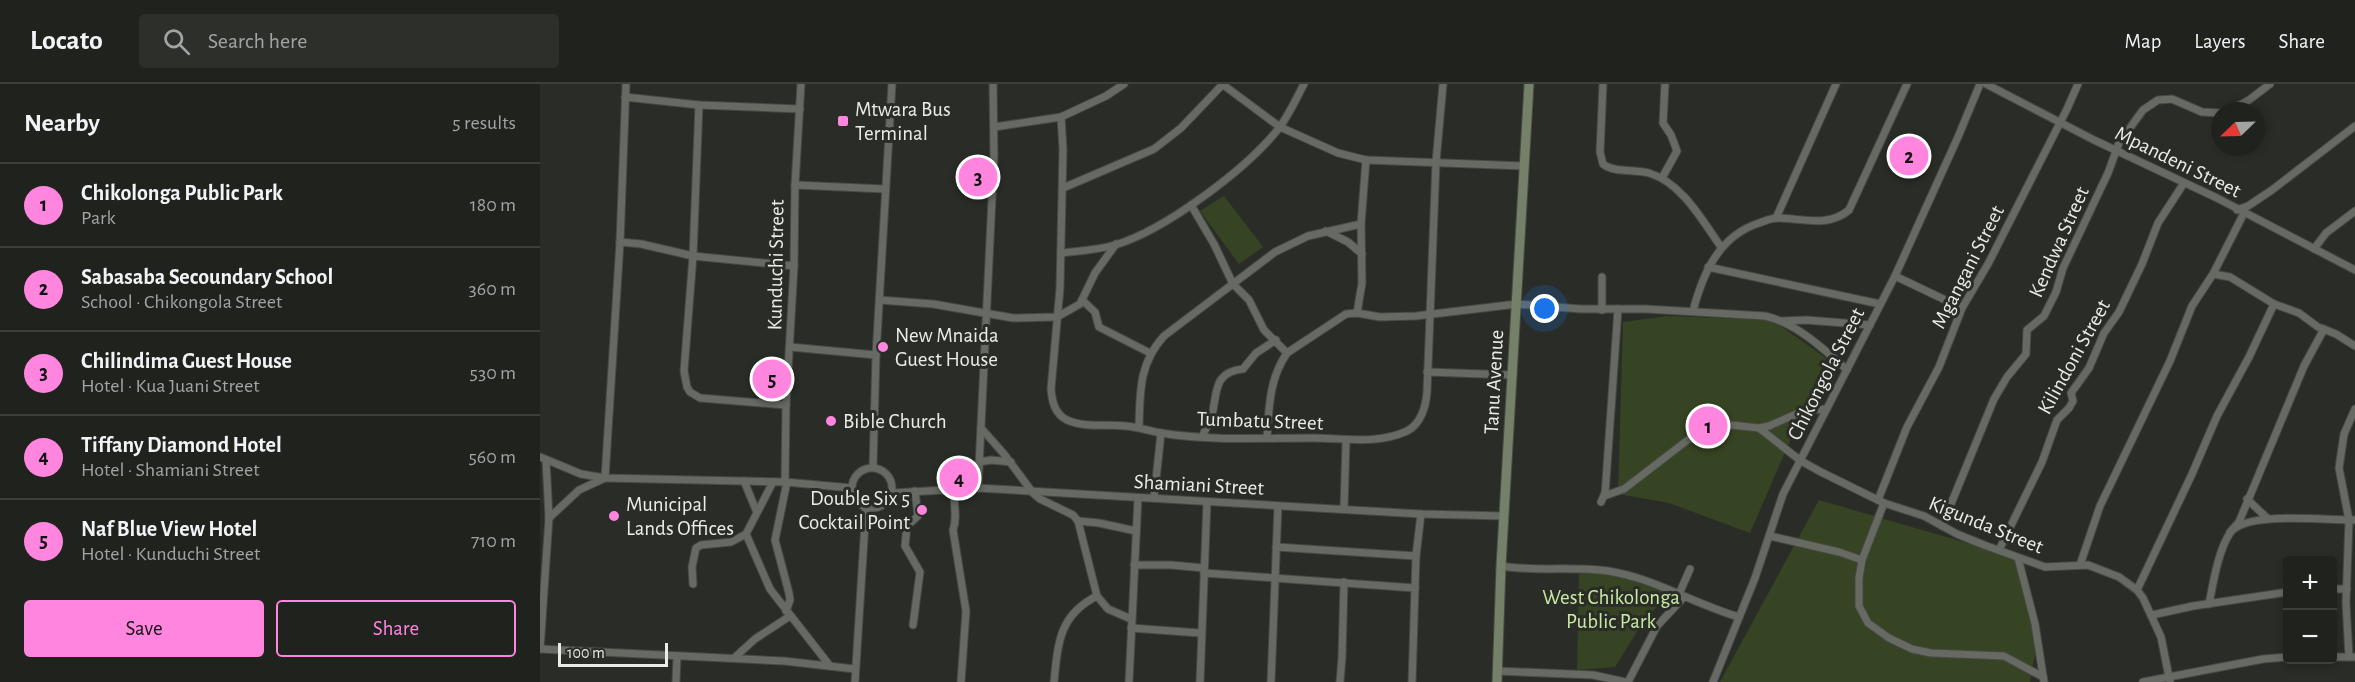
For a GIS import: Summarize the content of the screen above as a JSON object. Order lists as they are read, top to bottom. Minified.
{"streets":{"street":["Mpandeni Street","Kendwa Street","Kunduchi Street","Mgangani Street","Kilindoni Street","Chikongola Street","Tanu Avenue","Tumbatu Street","Shamiani Street","Kigunda Street"]},"crossings":[["Mpandeni Street","Kendwa Street"],["Mpandeni Street","Mgangani Street"],["Mpandeni Street","Kilindoni Street"],["Kendwa Street","Kigunda Street"],["Mgangani Street","Kigunda Street"],["Kilindoni Street","Kigunda Street"],["Chikongola Street","Kigunda Street"],["Tanu Avenue","Shamiani Street"]],"parks":["West Chikolonga Public Park"],"places":{"transit":["Mtwara Bus Terminal"],"other":["New Mnaida Guest House","Bible Church","Double Six 5 Cocktail Point","Municipal Lands Offices"]},"scale_bar":"100 m","north":"bottom left","page":{"header":"Locato","search":"Search here","nav":["Map","Layers","Share"],"heading":["Nearby","5 results"],"pins":["2","3","5","1","4"],"list":[{"mark":"1","name":"Chikolonga Public Park","note":"Park","value":"180 m"},{"mark":"2","name":"Sabasaba Secoundary School","note":"School · Chikongola Street","value":"360 m"},{"mark":"3","name":"Chilindima Guest House","note":"Hotel · Kua Juani Street","value":"530 m"},{"mark":"4","name":"Tiffany Diamond Hotel","note":"Hotel · Shamiani Street","value":"560 m"},{"mark":"5","name":"Naf Blue View Hotel","note":"Hotel · Kunduchi Street","value":"710 m"}],"map_buttons":["+","−"],"buttons":["Save","Share"],"scale":"100 m"}}
